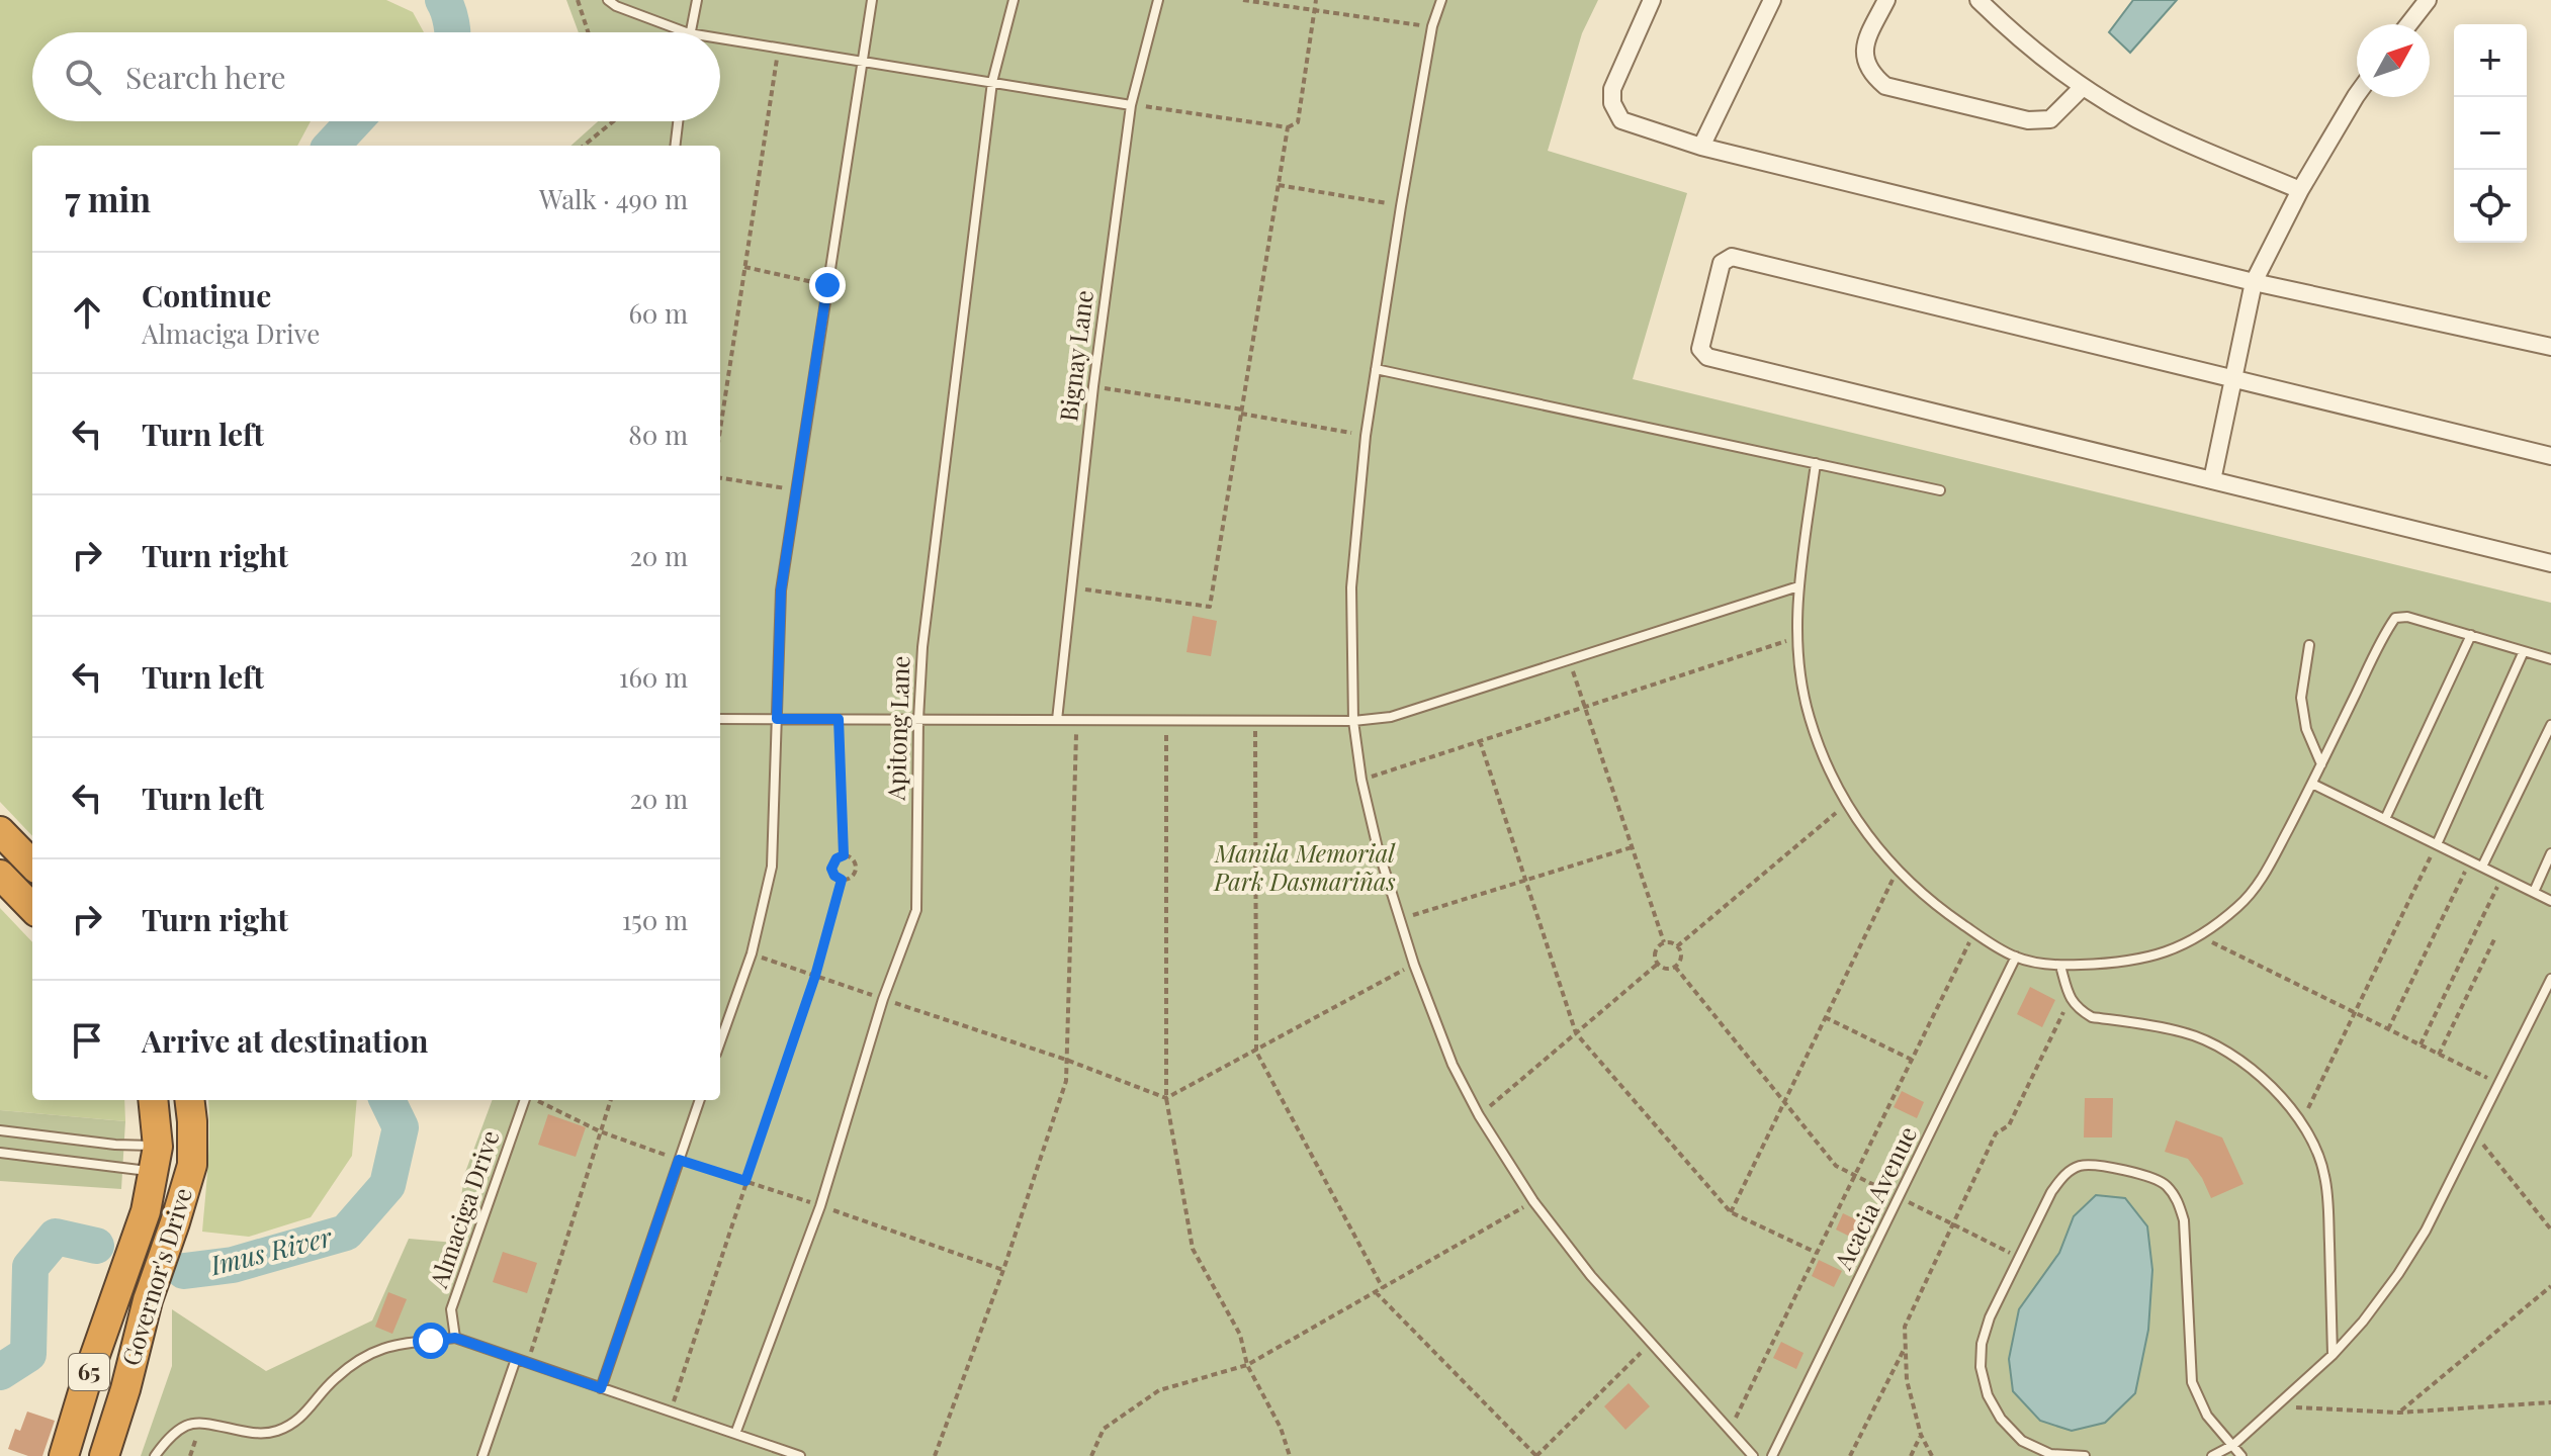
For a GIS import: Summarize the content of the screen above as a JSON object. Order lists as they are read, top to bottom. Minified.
{"streets":{"highway":["Governor's Drive","65"],"lane":["Bignay Lane","Apitong Lane","Acacia Avenue","Almaciga Drive"]},"water":["Imus River"],"parks":["Manila Memorial Park Dasmariñas"],"north":"top right","page":{"map_buttons":["+","−"],"search":"Search here","heading":["7 min","Walk · 490 m"],"list":[["Continue","Almaciga Drive","60 m"],["Turn left","80 m"],["Turn right","20 m"],["Turn left","160 m"],["Turn left","20 m"],["Turn right","150 m"],"Arrive at destination"]}}
